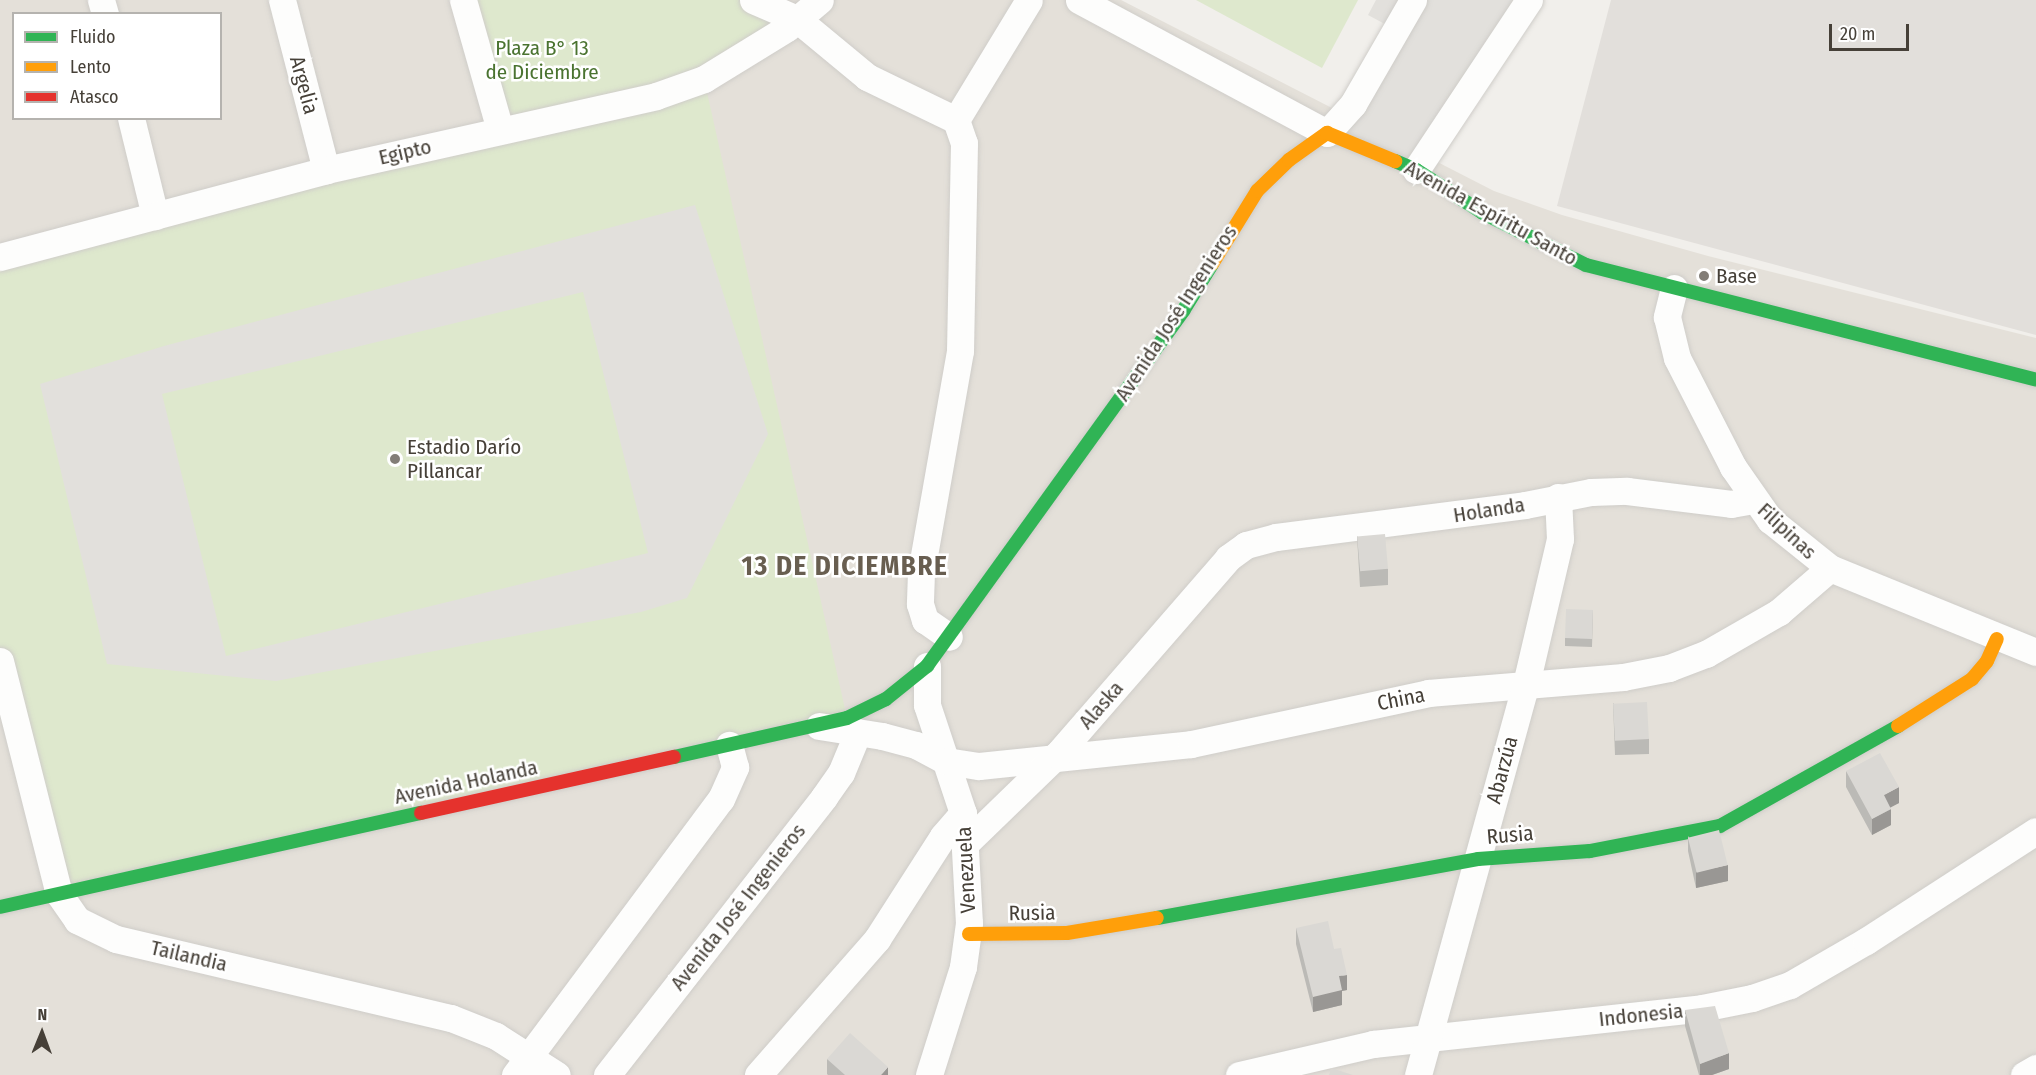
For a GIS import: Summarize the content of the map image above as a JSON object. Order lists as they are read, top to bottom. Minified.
{"streets":{"street":["Argelia","Egipto","Avenida Espíritu Santo","Avenida José Ingenieros","Holanda","Filipinas","China","Alaska","Abarzúa","Avenida Holanda","Rusia","Venezuela","Tailandia","Indonesia"]},"crossings":[["Argelia","Egipto"],["Avenida Espíritu Santo","Avenida José Ingenieros"],["Avenida Espíritu Santo","Filipinas"],["Avenida José Ingenieros","China"],["Avenida José Ingenieros","Avenida Holanda"],["Avenida José Ingenieros","Venezuela"],["Holanda","Filipinas"],["Holanda","Alaska"],["Holanda","Abarzúa"],["Filipinas","China"],["Filipinas","Rusia"],["China","Alaska"],["China","Abarzúa"],["China","Avenida Holanda"],["China","Venezuela"],["Alaska","Venezuela"],["Abarzúa","Rusia"],["Abarzúa","Indonesia"],["Avenida Holanda","Venezuela"],["Avenida Holanda","Tailandia"],["Rusia","Venezuela"]],"districts":["13 DE DICIEMBRE"],"parks":["Plaza B° 13 de Diciembre"],"places":["Base","Estadio Darío Pillancar"],"legend":["Fluido","Lento","Atasco"],"scale_bar":"20 m","north":"top"}
